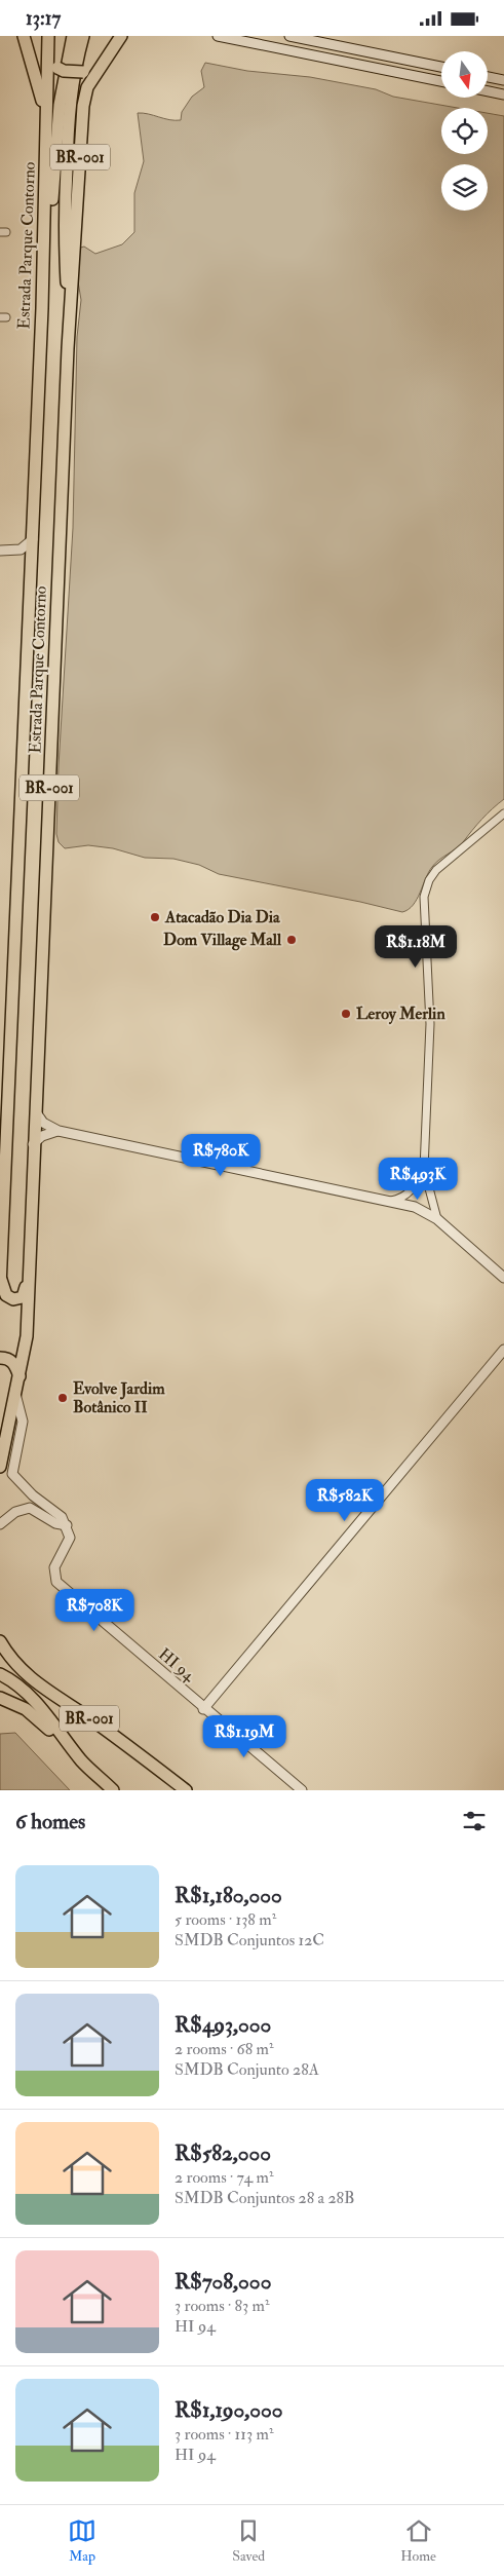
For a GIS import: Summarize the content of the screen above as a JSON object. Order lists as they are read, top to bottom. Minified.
{"streets":{"highway":["BR-001","Estrada Parque Contorno"],"street":["HI 94"]},"crossings":[["BR-001","Estrada Parque Contorno"]],"places":["Atacadão Dia Dia","Dom Village Mall","Leroy Merlin","Evolve Jardim Botânico II"],"north":"bottom","page":{"status":"13:17","price":["R$1.18M","R$780K","R$493K","R$582K","R$708K","R$1.19M"],"heading":"6 homes","list":[{"name":"R$1,180,000","note":"5 rooms · 138 m² · SMDB Conjuntos 12C"},{"name":"R$493,000","note":"2 rooms · 68 m² · SMDB Conjunto 28A"},{"name":"R$582,000","note":"2 rooms · 74 m² · SMDB Conjuntos 28 a 28B"},{"name":"R$708,000","note":"3 rooms · 83 m² · HI 94"},{"name":"R$1,190,000","note":"3 rooms · 113 m² · HI 94"}],"tabs":["Map","Saved","Home"]}}
